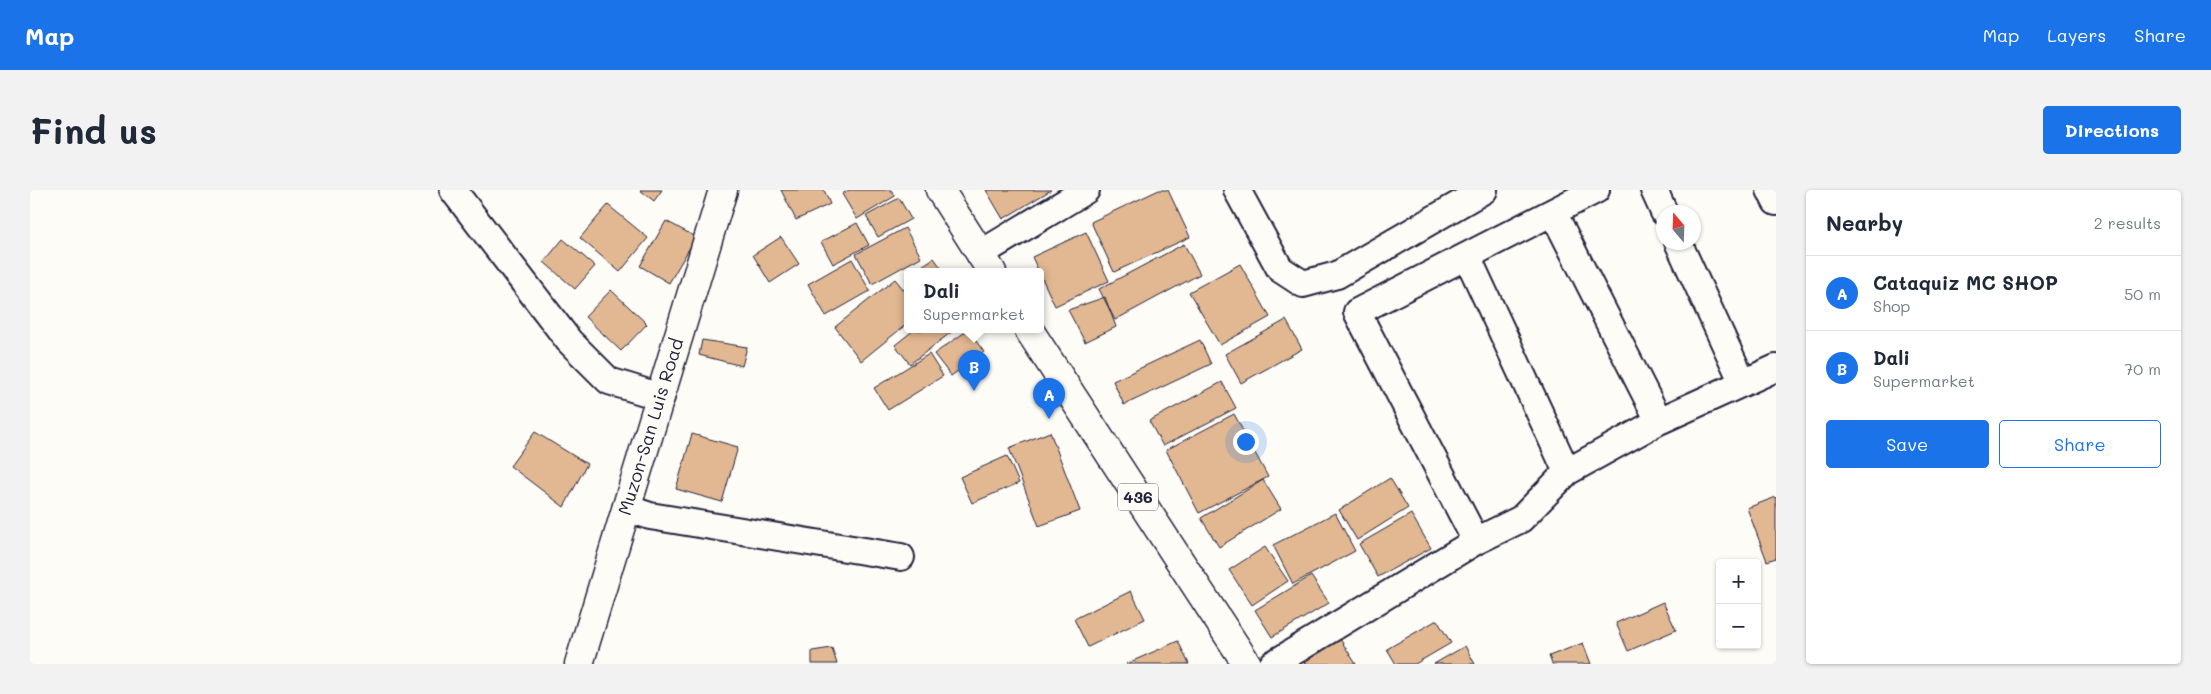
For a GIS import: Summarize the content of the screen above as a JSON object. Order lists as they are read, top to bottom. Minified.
{"streets":{"main road":["Muzon-San Luis Road","436"]},"north":"top","page":{"header":"Map","nav":["Map","Layers","Share"],"buttons":["Directions",["Save","Share"]],"title":"Find us","heading":["Nearby","2 results"],"list":[{"mark":"A","name":"Cataquiz MC SHOP","note":"Shop","value":"50 m"},{"mark":"B","name":"Dali","note":"Supermarket","value":"70 m"}],"popup":["Dali","Supermarket"],"pins":["B","A"],"map_buttons":["+","−"]}}
